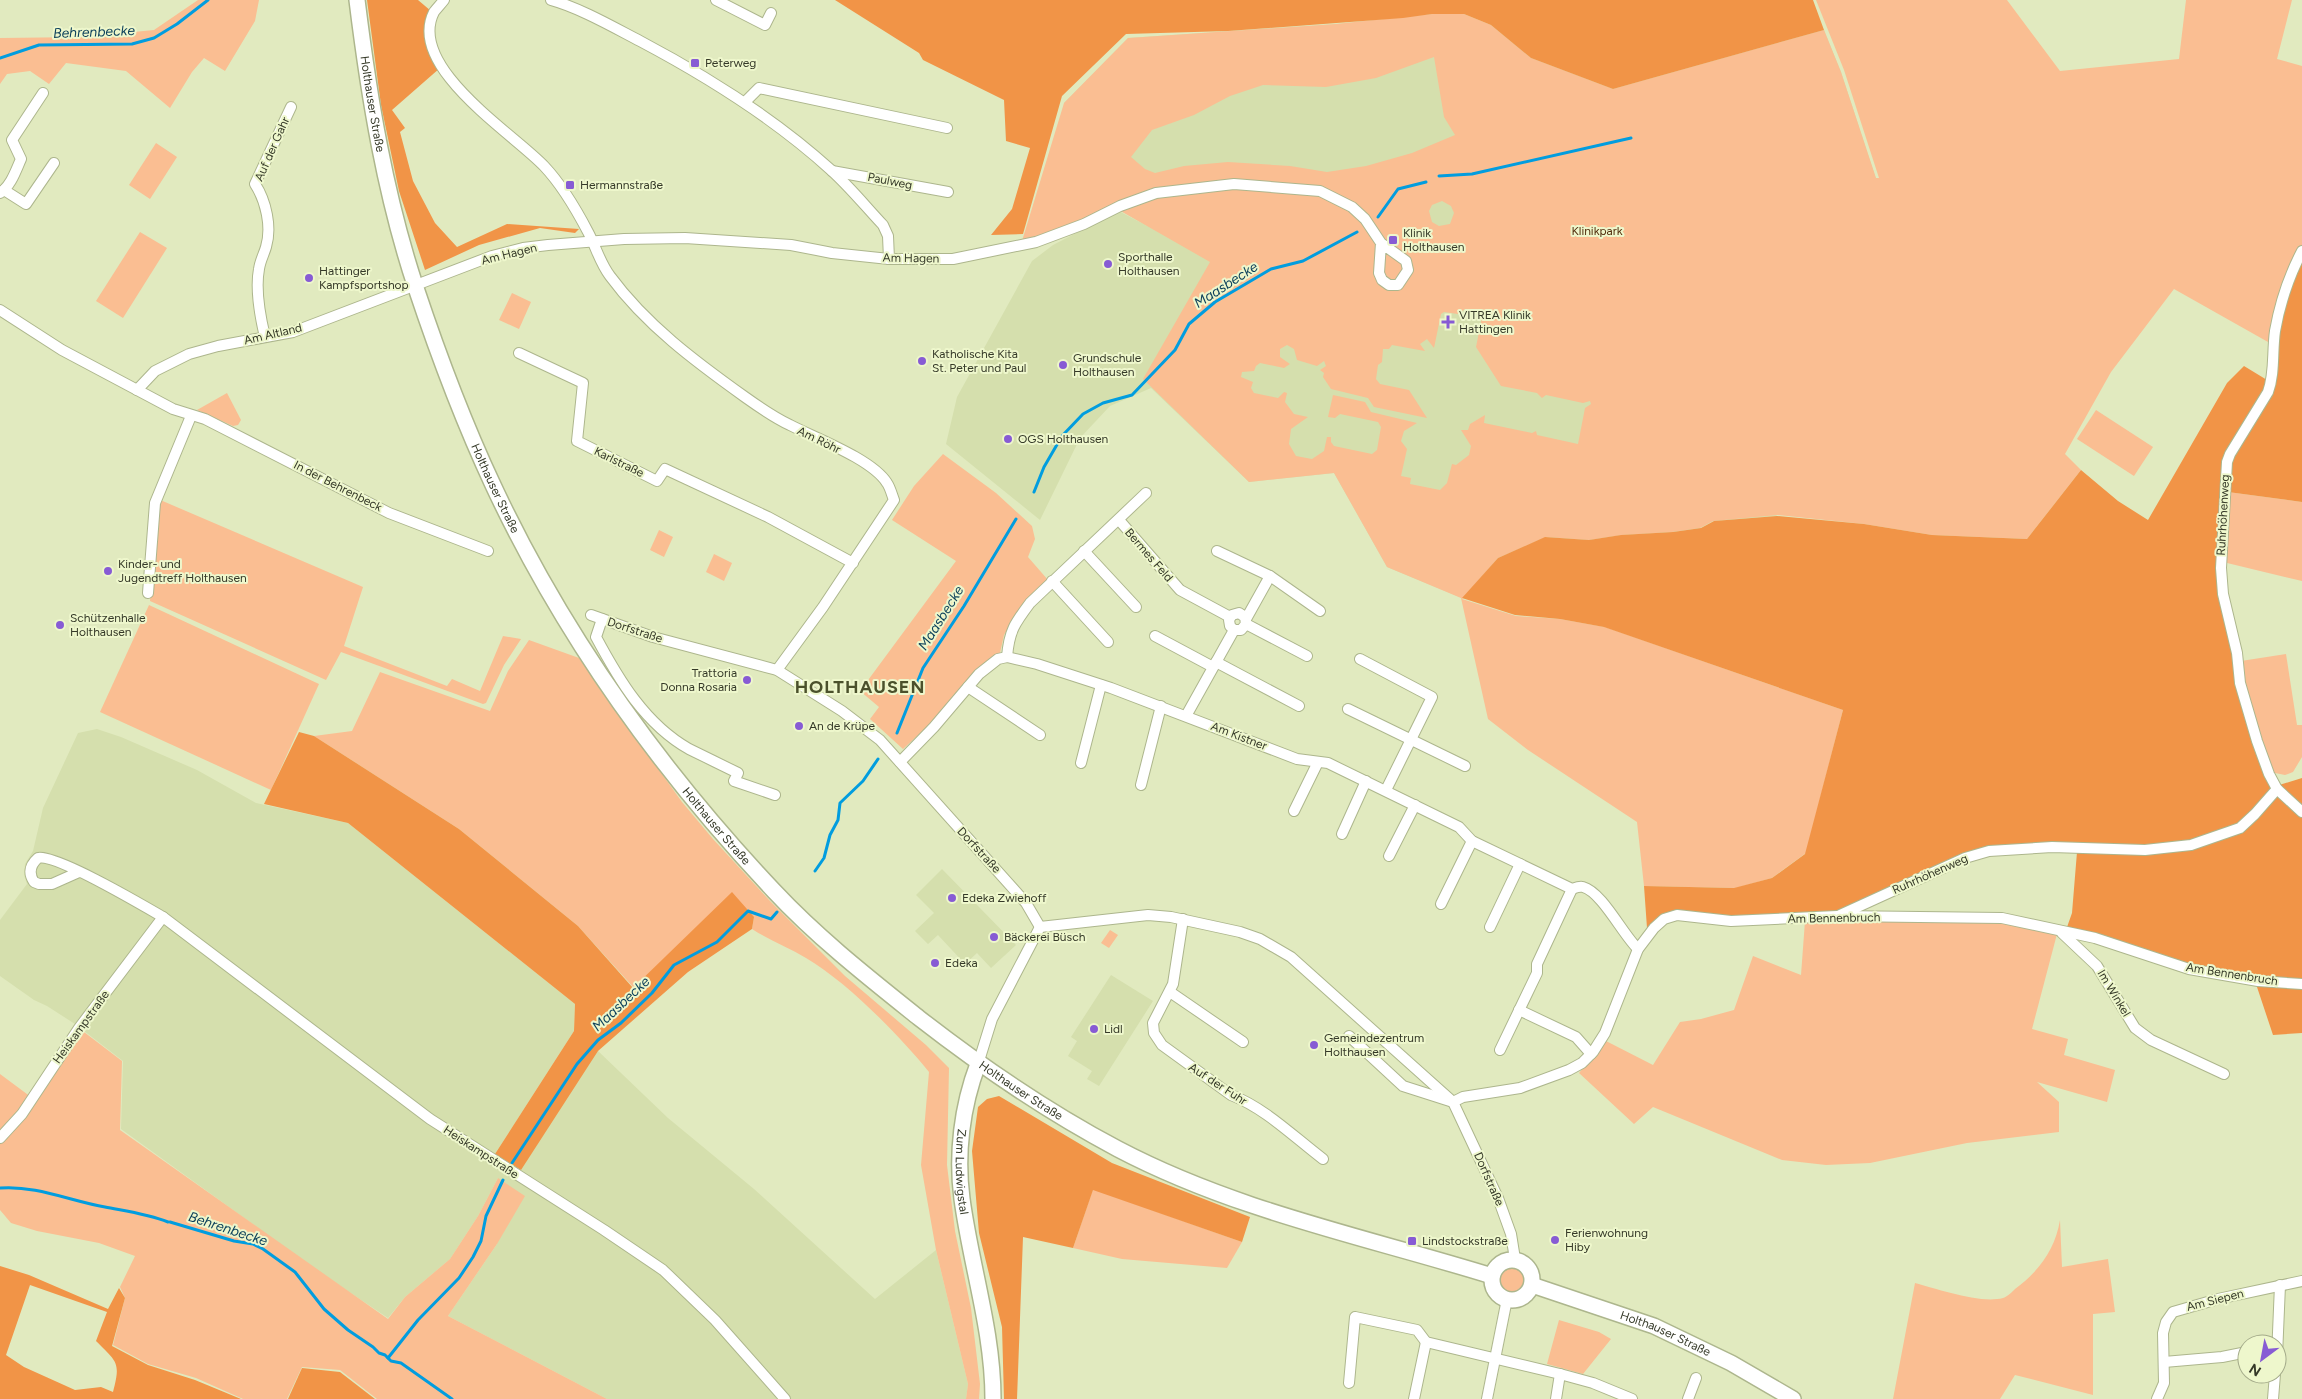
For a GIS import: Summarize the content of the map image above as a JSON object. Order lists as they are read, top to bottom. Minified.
{"streets":{"street":["Holthauser Straße","Auf der Gahr","Paulweg","Am Hagen","Am Altland","Am Röhr","Karlstraße","In der Behrenbeck","Ruhrhöhenweg","Bermes Feld","Dorfstraße","Am Kistner","Am Bennenbruch","Im Winkel","Heiskampstraße","Auf der Fuhr","Zum Ludwigstal","Am Siepen"]},"crossings":[["Holthauser Straße","Am Hagen"],["Holthauser Straße","Am Altland"],["Holthauser Straße","Dorfstraße"],["Holthauser Straße","Zum Ludwigstal"],["Auf der Gahr","Am Altland"],["Am Hagen","Am Altland"],["Am Hagen","Am Röhr"],["Am Altland","In der Behrenbeck"],["Am Röhr","Karlstraße"],["Am Röhr","Dorfstraße"],["Ruhrhöhenweg","Am Bennenbruch"],["Bermes Feld","Am Kistner"],["Dorfstraße","Am Bennenbruch"],["Dorfstraße","Auf der Fuhr"],["Dorfstraße","Zum Ludwigstal"],["Am Kistner","Am Bennenbruch"],["Am Bennenbruch","Im Winkel"]],"districts":["HOLTHAUSEN"],"water":["Behrenbecke","Maasbecke"],"parks":["Klinikpark"],"places":{"transit":["Peterweg","Hermannstraße","Klinik Holthausen","Lindstockstraße"],"other":["Sporthalle Holthausen","Hattinger Kampfsportshop","Katholische Kita St. Peter und Paul","Grundschule Holthausen","OGS Holthausen","Kinder- und Jugendtreff Holthausen","Schützenhalle Holthausen","Trattoria Donna Rosaria","An de Krüpe","Edeka Zwiehoff","Bäckerei Büsch","Edeka","Lidl","Gemeindezentrum Holthausen","Ferienwohnung Hiby"],"health":["VITREA Klinik Hattingen"]},"north":"bottom left"}
